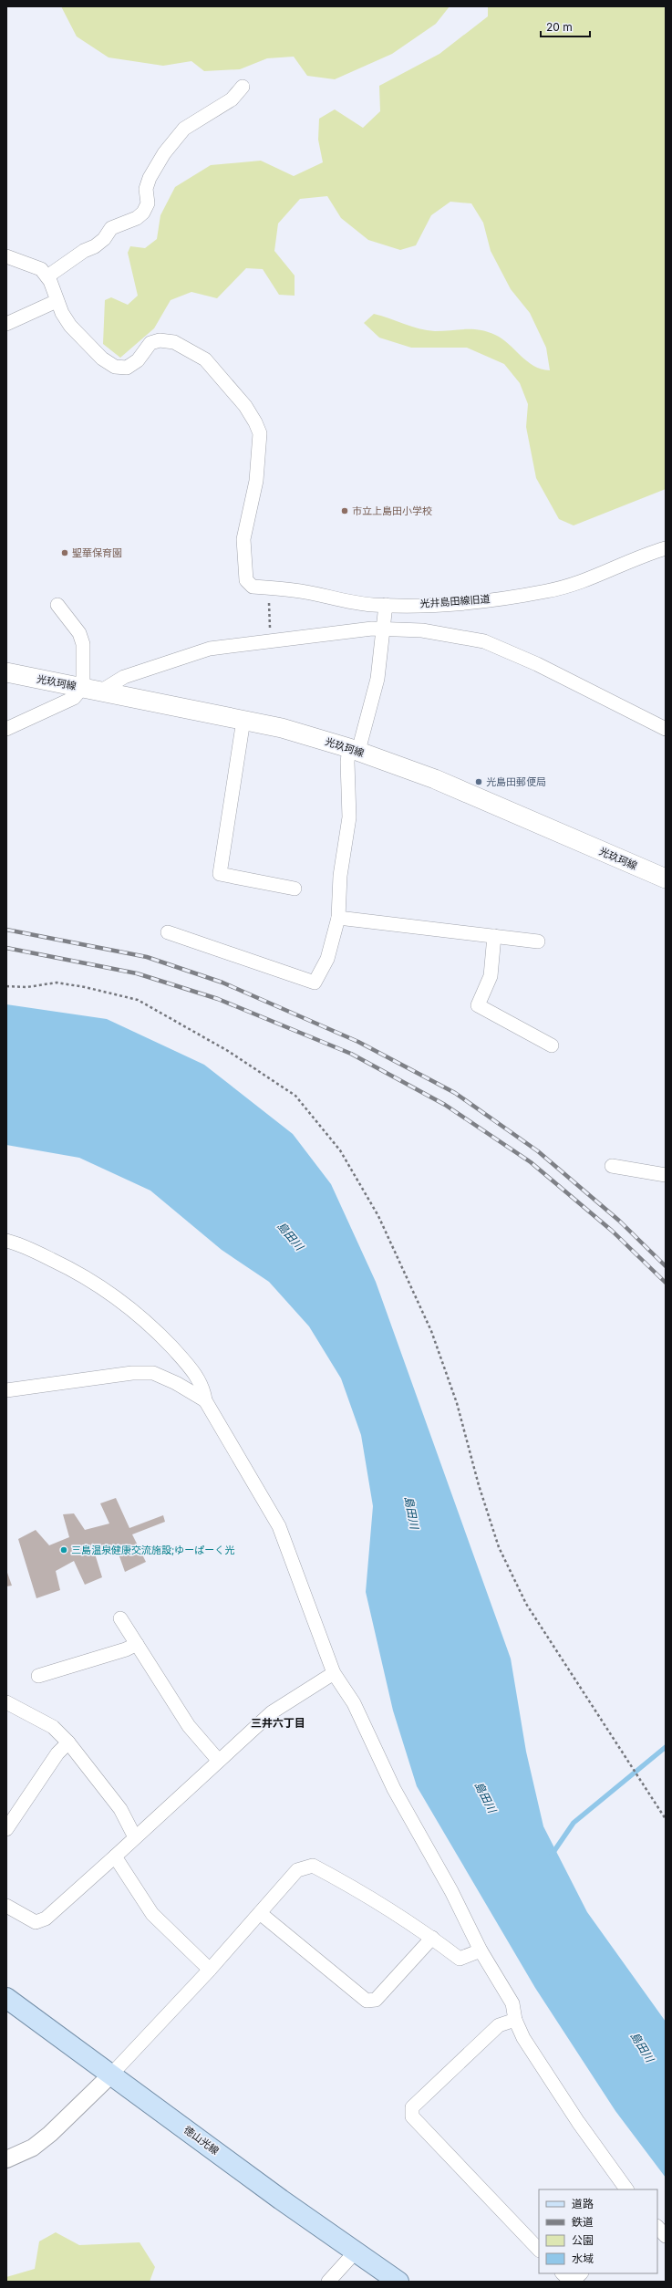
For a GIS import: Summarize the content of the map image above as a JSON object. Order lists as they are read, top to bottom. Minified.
{"streets":{"main road":["光玖珂線","徳山光線"],"street":["光井島田線旧道"]},"districts":["三井六丁目"],"water":["島田川"],"places":["市立上島田小学校","聖華保育園","光島田郵便局","三島温泉健康交流施設;ゆーぱーく光"],"legend":["道路","鉄道","公園","水域"],"scale_bar":"20 m"}
